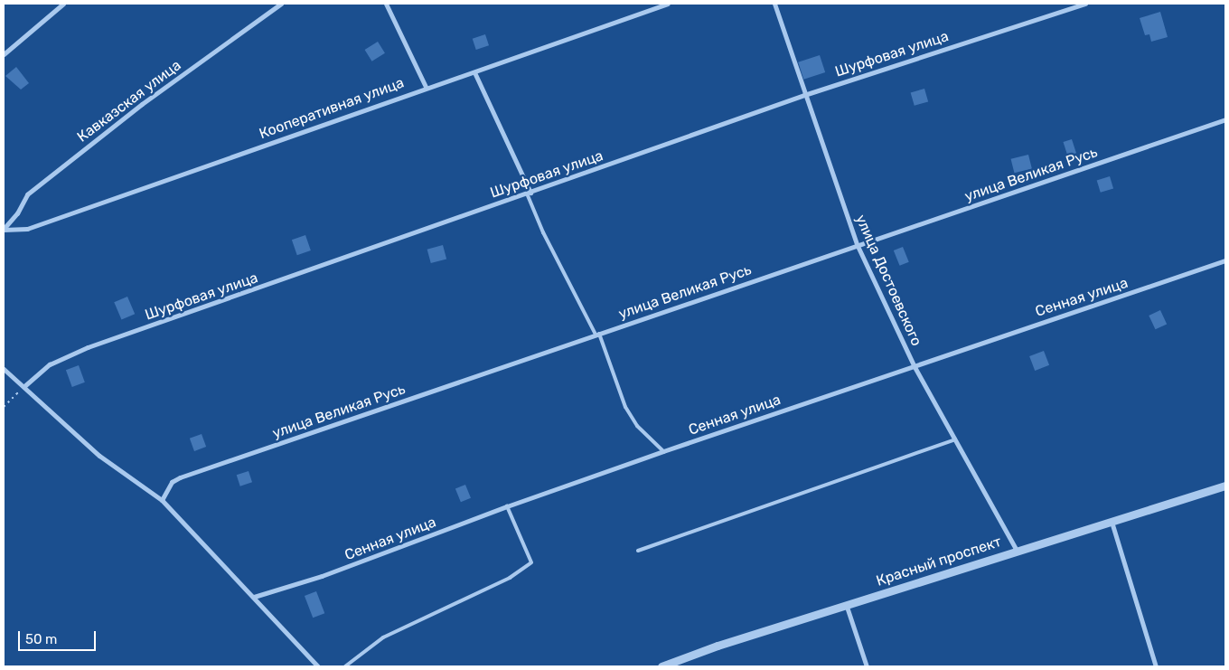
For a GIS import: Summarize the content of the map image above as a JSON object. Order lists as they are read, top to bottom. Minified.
{"streets":{"street":["Шурфовая улица","Кавказская улица","Кооперативная улица","улица Великая Русь","улица Достоевского","Сенная улица","Красный проспект"]},"crossings":[["Шурфовая улица","улица Достоевского"],["Кавказская улица","Кооперативная улица"],["улица Великая Русь","улица Достоевского"],["улица Достоевского","Сенная улица"],["улица Достоевского","Красный проспект"]],"scale_bar":"50 m"}
